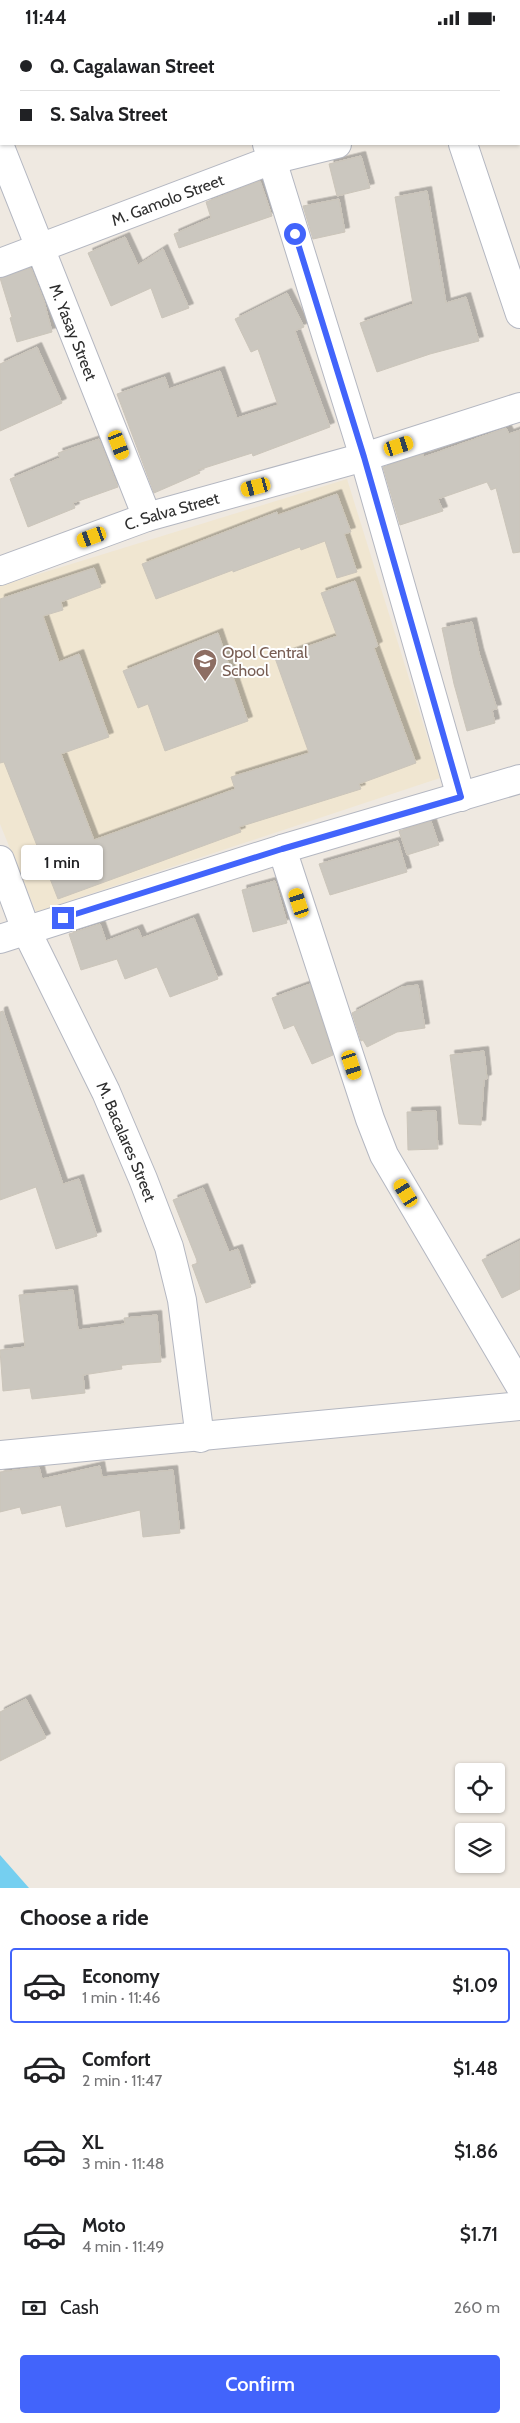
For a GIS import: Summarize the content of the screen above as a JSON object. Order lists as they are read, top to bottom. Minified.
{"streets":{"street":["M. Gamolo Street","M. Yasay Street","C. Salva Street","M. Bacalares Street"]},"crossings":[["M. Gamolo Street","M. Yasay Street"],["M. Yasay Street","C. Salva Street"]],"places":{"school or university":["Opol Central School"]},"page":{"status":"11:44","banner":["Q. Cagalawan Street","S. Salva Street"],"bubble":"1 min","heading":"Choose a ride","list":[{"name":"Economy","note":"1 min · 11:46","value":"$1.09"},{"name":"Comfort","note":"2 min · 11:47","value":"$1.48"},{"name":"XL","note":"3 min · 11:48","value":"$1.86"},{"name":"Moto","note":"4 min · 11:49","value":"$1.71"}],"pay":["Cash","260 m"],"buttons":"Confirm"}}
